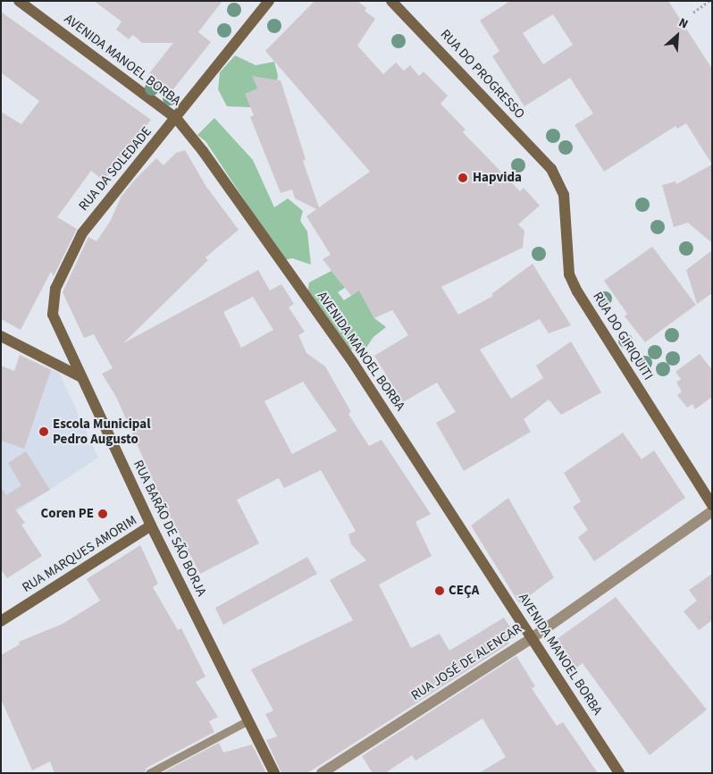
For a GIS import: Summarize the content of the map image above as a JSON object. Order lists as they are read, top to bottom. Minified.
{"streets":{"street":["AVENIDA MANOEL BORBA","RUA DO PROGRESSO","RUA DA SOLEDADE","RUA DO GIRIQUITI","RUA BARÃO DE SÃO BORJA","RUA MARQUES AMORIM","RUA JOSÉ DE ALENCAR"]},"crossings":[["AVENIDA MANOEL BORBA","RUA DA SOLEDADE"],["AVENIDA MANOEL BORBA","RUA JOSÉ DE ALENCAR"],["RUA DO PROGRESSO","RUA DO GIRIQUITI"],["RUA DA SOLEDADE","RUA BARÃO DE SÃO BORJA"],["RUA BARÃO DE SÃO BORJA","RUA MARQUES AMORIM"]],"places":["Hapvida","Escola Municipal Pedro Augusto","Coren PE","CEÇA"],"north":"top right"}
